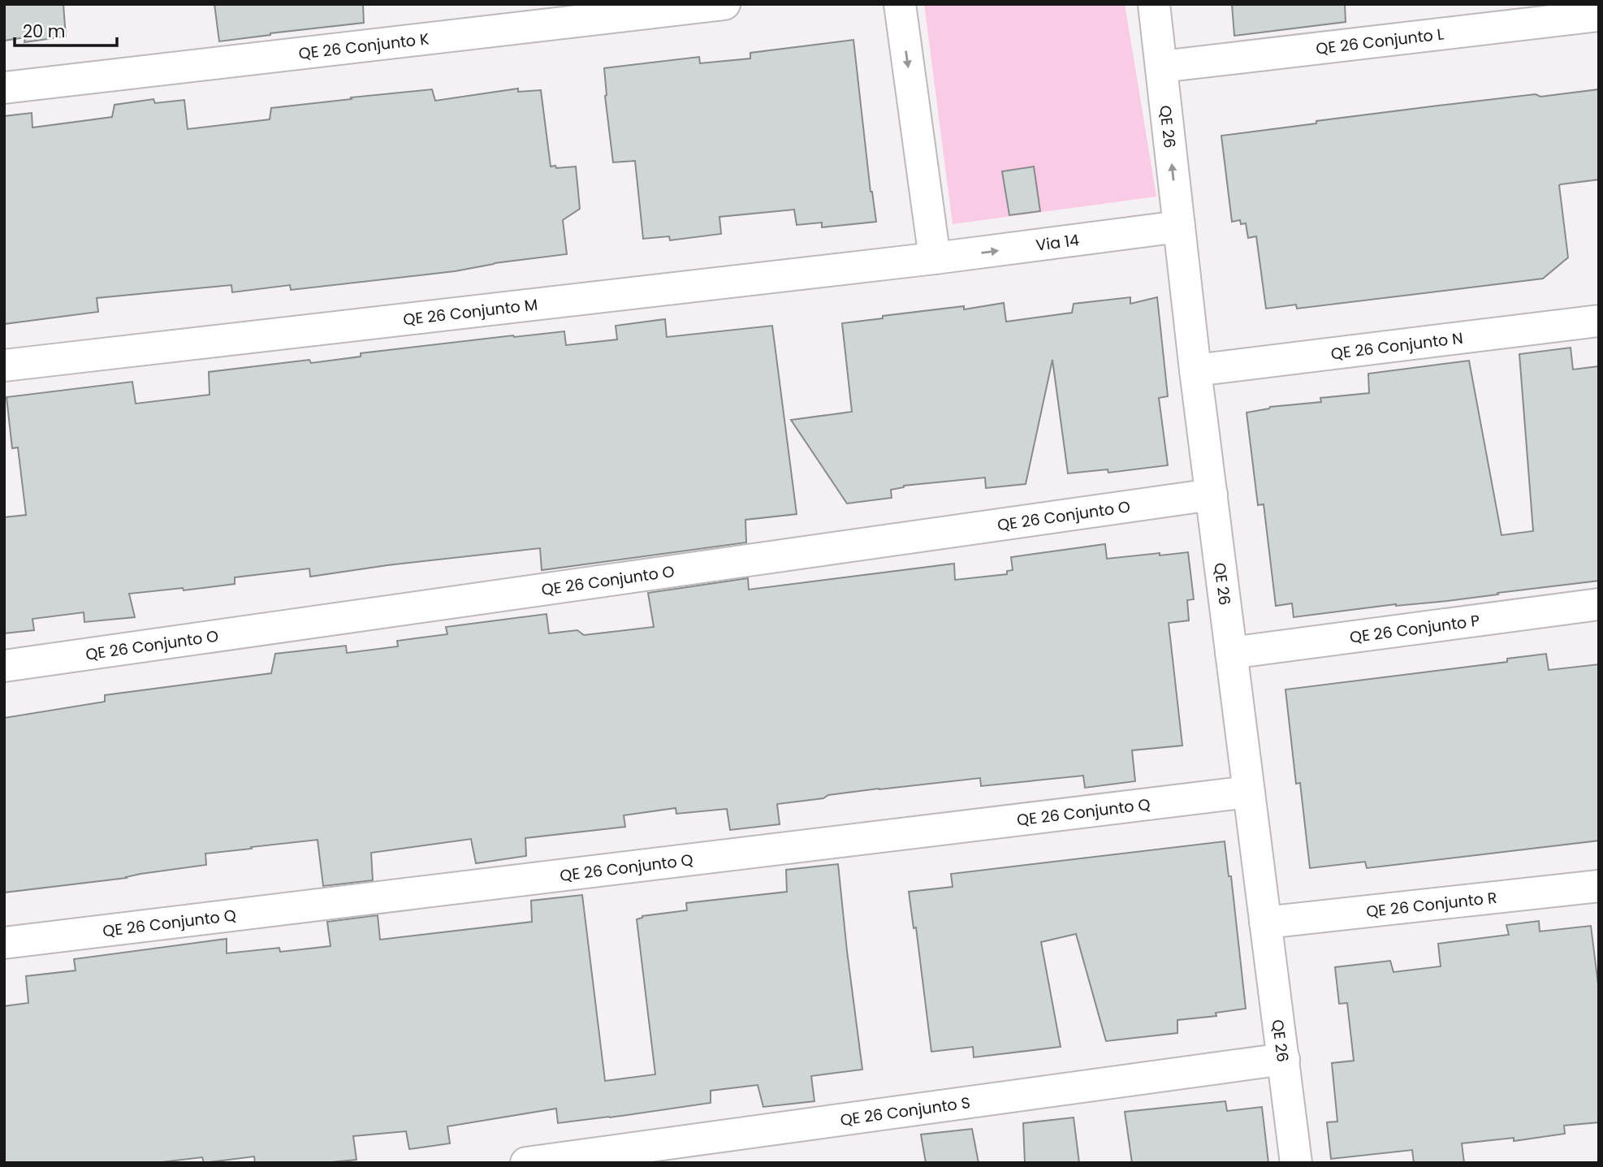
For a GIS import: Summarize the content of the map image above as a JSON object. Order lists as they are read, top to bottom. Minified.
{"streets":{"street":["QE 26 Conjunto L","QE 26 Conjunto K","QE 26","Via 14","QE 26 Conjunto M","QE 26 Conjunto N","QE 26 Conjunto O","QE 26 Conjunto P","QE 26 Conjunto Q","QE 26 Conjunto R","QE 26 Conjunto S"]},"crossings":[["QE 26 Conjunto L","QE 26"],["QE 26","Via 14"],["QE 26","QE 26 Conjunto N"],["QE 26","QE 26 Conjunto O"],["QE 26","QE 26 Conjunto P"],["QE 26","QE 26 Conjunto Q"],["QE 26","QE 26 Conjunto R"],["QE 26","QE 26 Conjunto S"],["Via 14","QE 26 Conjunto M"]],"one_way":["Via 14"],"scale_bar":"20 m"}
